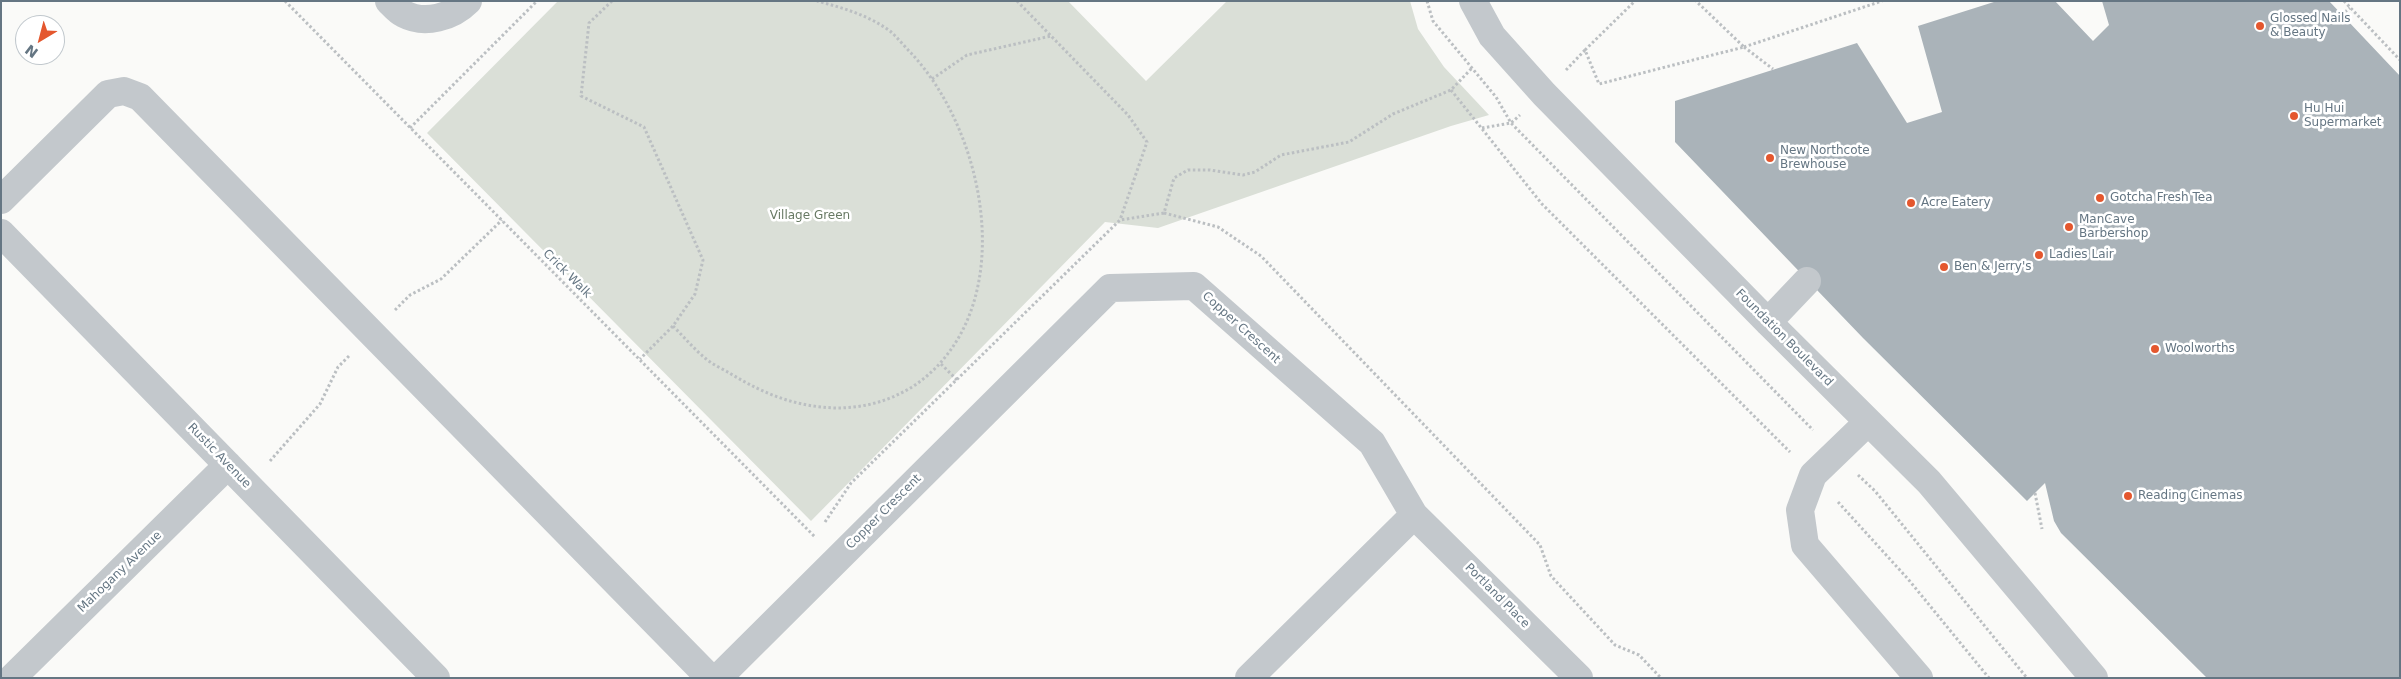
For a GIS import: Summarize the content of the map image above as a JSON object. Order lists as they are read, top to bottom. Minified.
{"streets":{"street":["Copper Crescent","Foundation Boulevard","Rustic Avenue","Mahogany Avenue","Portland Place"],"path":["Crick Walk"]},"crossings":[["Crick Walk","Copper Crescent"],["Copper Crescent","Portland Place"],["Rustic Avenue","Mahogany Avenue"]],"parks":["Village Green"],"places":["Glossed Nails & Beauty","Hu Hui Supermarket","New Northcote Brewhouse","Gotcha Fresh Tea","Acre Eatery","ManCave Barbershop","Ladies Lair","Ben & Jerry's","Woolworths","Reading Cinemas"],"north":"bottom left"}
